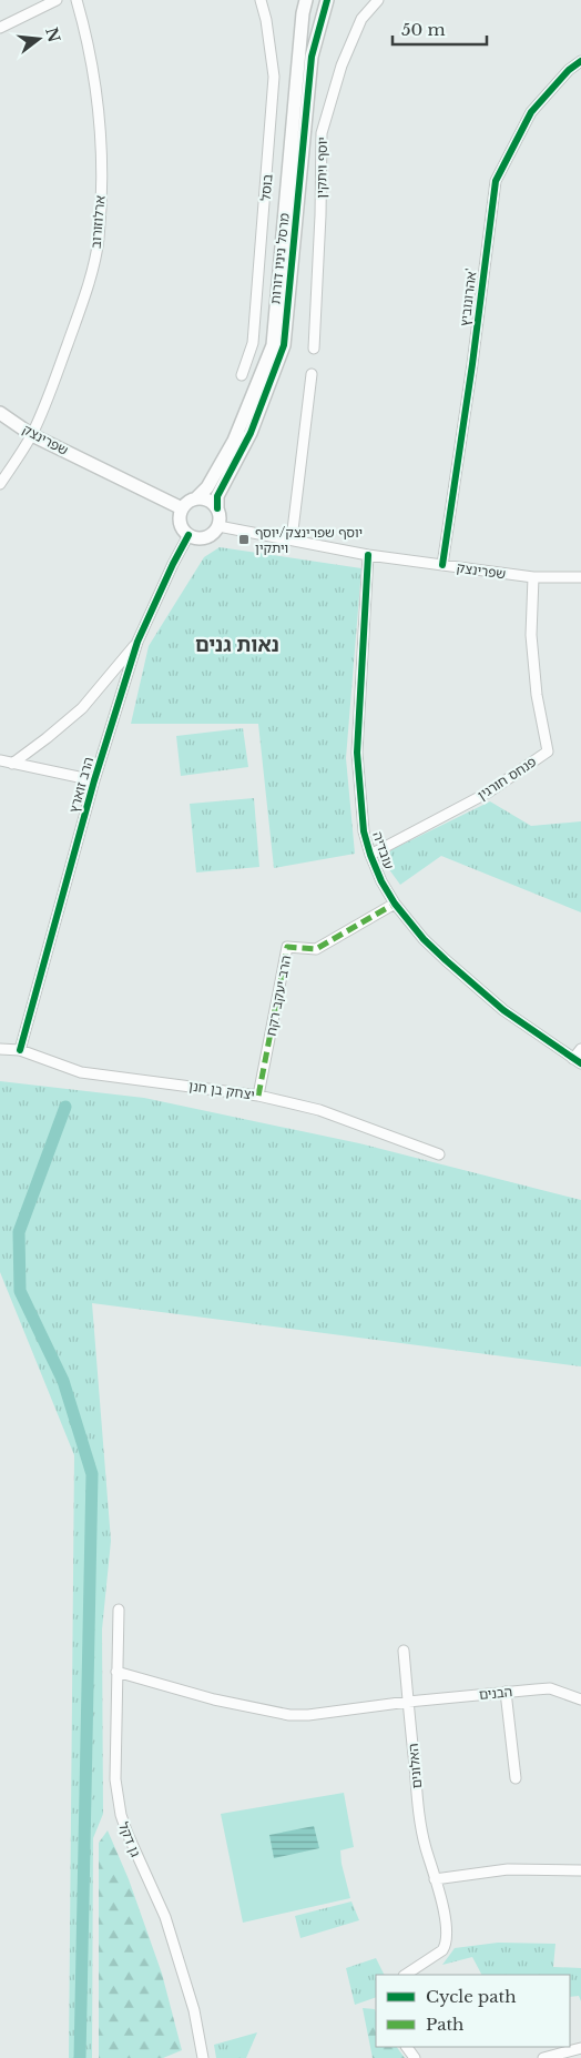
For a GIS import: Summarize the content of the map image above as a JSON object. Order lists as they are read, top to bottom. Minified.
{"streets":{"street":["יוסף ויתקין","בוסל","ארלוזורוב","מרסל ניניו דורות","אהרונוביץ'","שפרינצק","פנחס חורגין","הרב זוארץ","עובדיה","הרב יעקב רקח","יצחק בן חנן","הבנים","האלונים","גן דקל"]},"crossings":[["ארלוזורוב","שפרינצק"],["מרסל ניניו דורות","שפרינצק"],["מרסל ניניו דורות","הרב זוארץ"],["אהרונוביץ'","שפרינצק"],["שפרינצק","פנחס חורגין"],["שפרינצק","הרב זוארץ"],["שפרינצק","עובדיה"],["פנחס חורגין","עובדיה"],["הרב זוארץ","יצחק בן חנן"],["עובדיה","הרב יעקב רקח"],["הרב יעקב רקח","יצחק בן חנן"],["הבנים","האלונים"],["הבנים","גן דקל"]],"districts":["נאות גנים"],"places":{"transit":["יוסף שפרינצק/יוסף ויתקין"]},"legend":["Cycle path","Path"],"scale_bar":"50 m","north":"right"}
